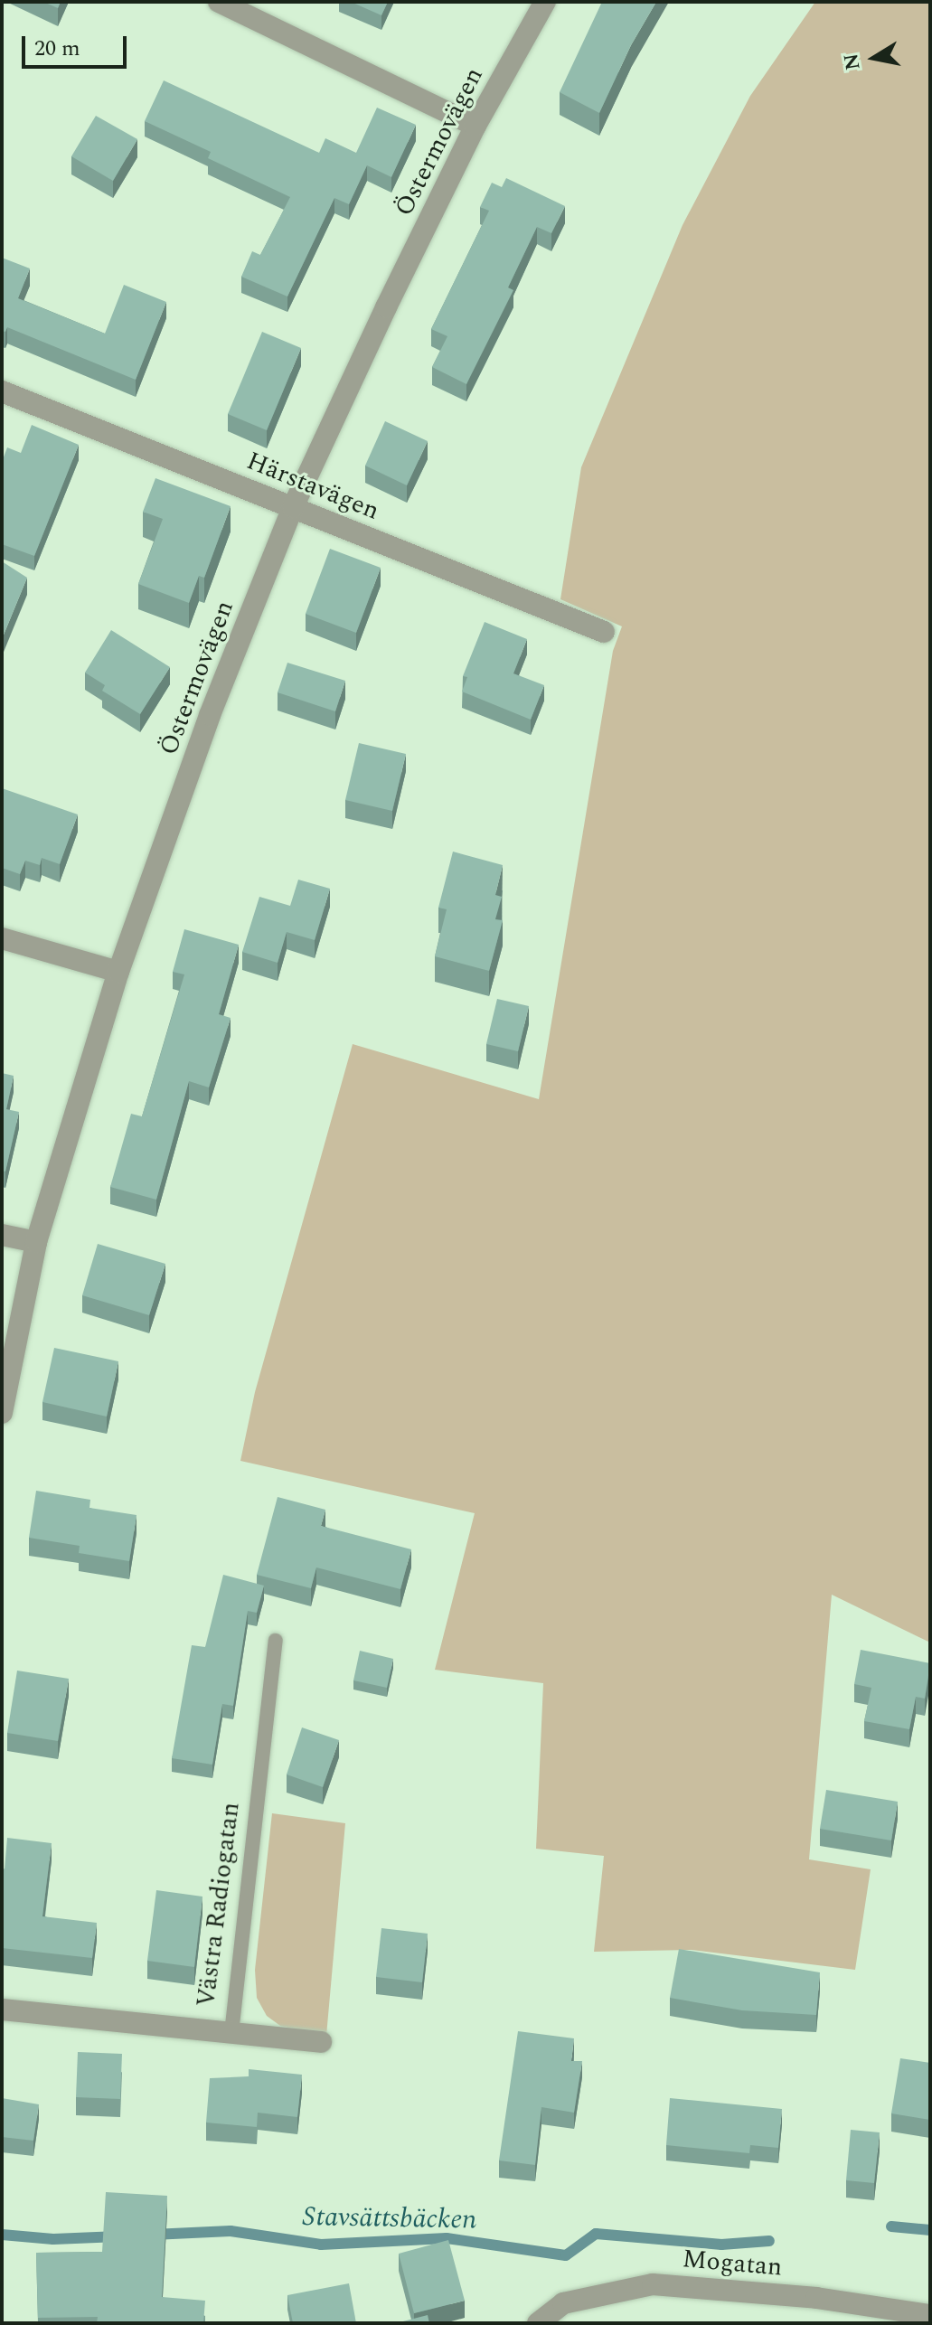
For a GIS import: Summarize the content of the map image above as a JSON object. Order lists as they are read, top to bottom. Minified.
{"streets":{"street":["Östermovägen","Härstavägen","Västra Radiogatan","Mogatan"]},"crossings":[["Östermovägen","Härstavägen"]],"water":["Stavsättsbäcken"],"scale_bar":"20 m","north":"left"}
